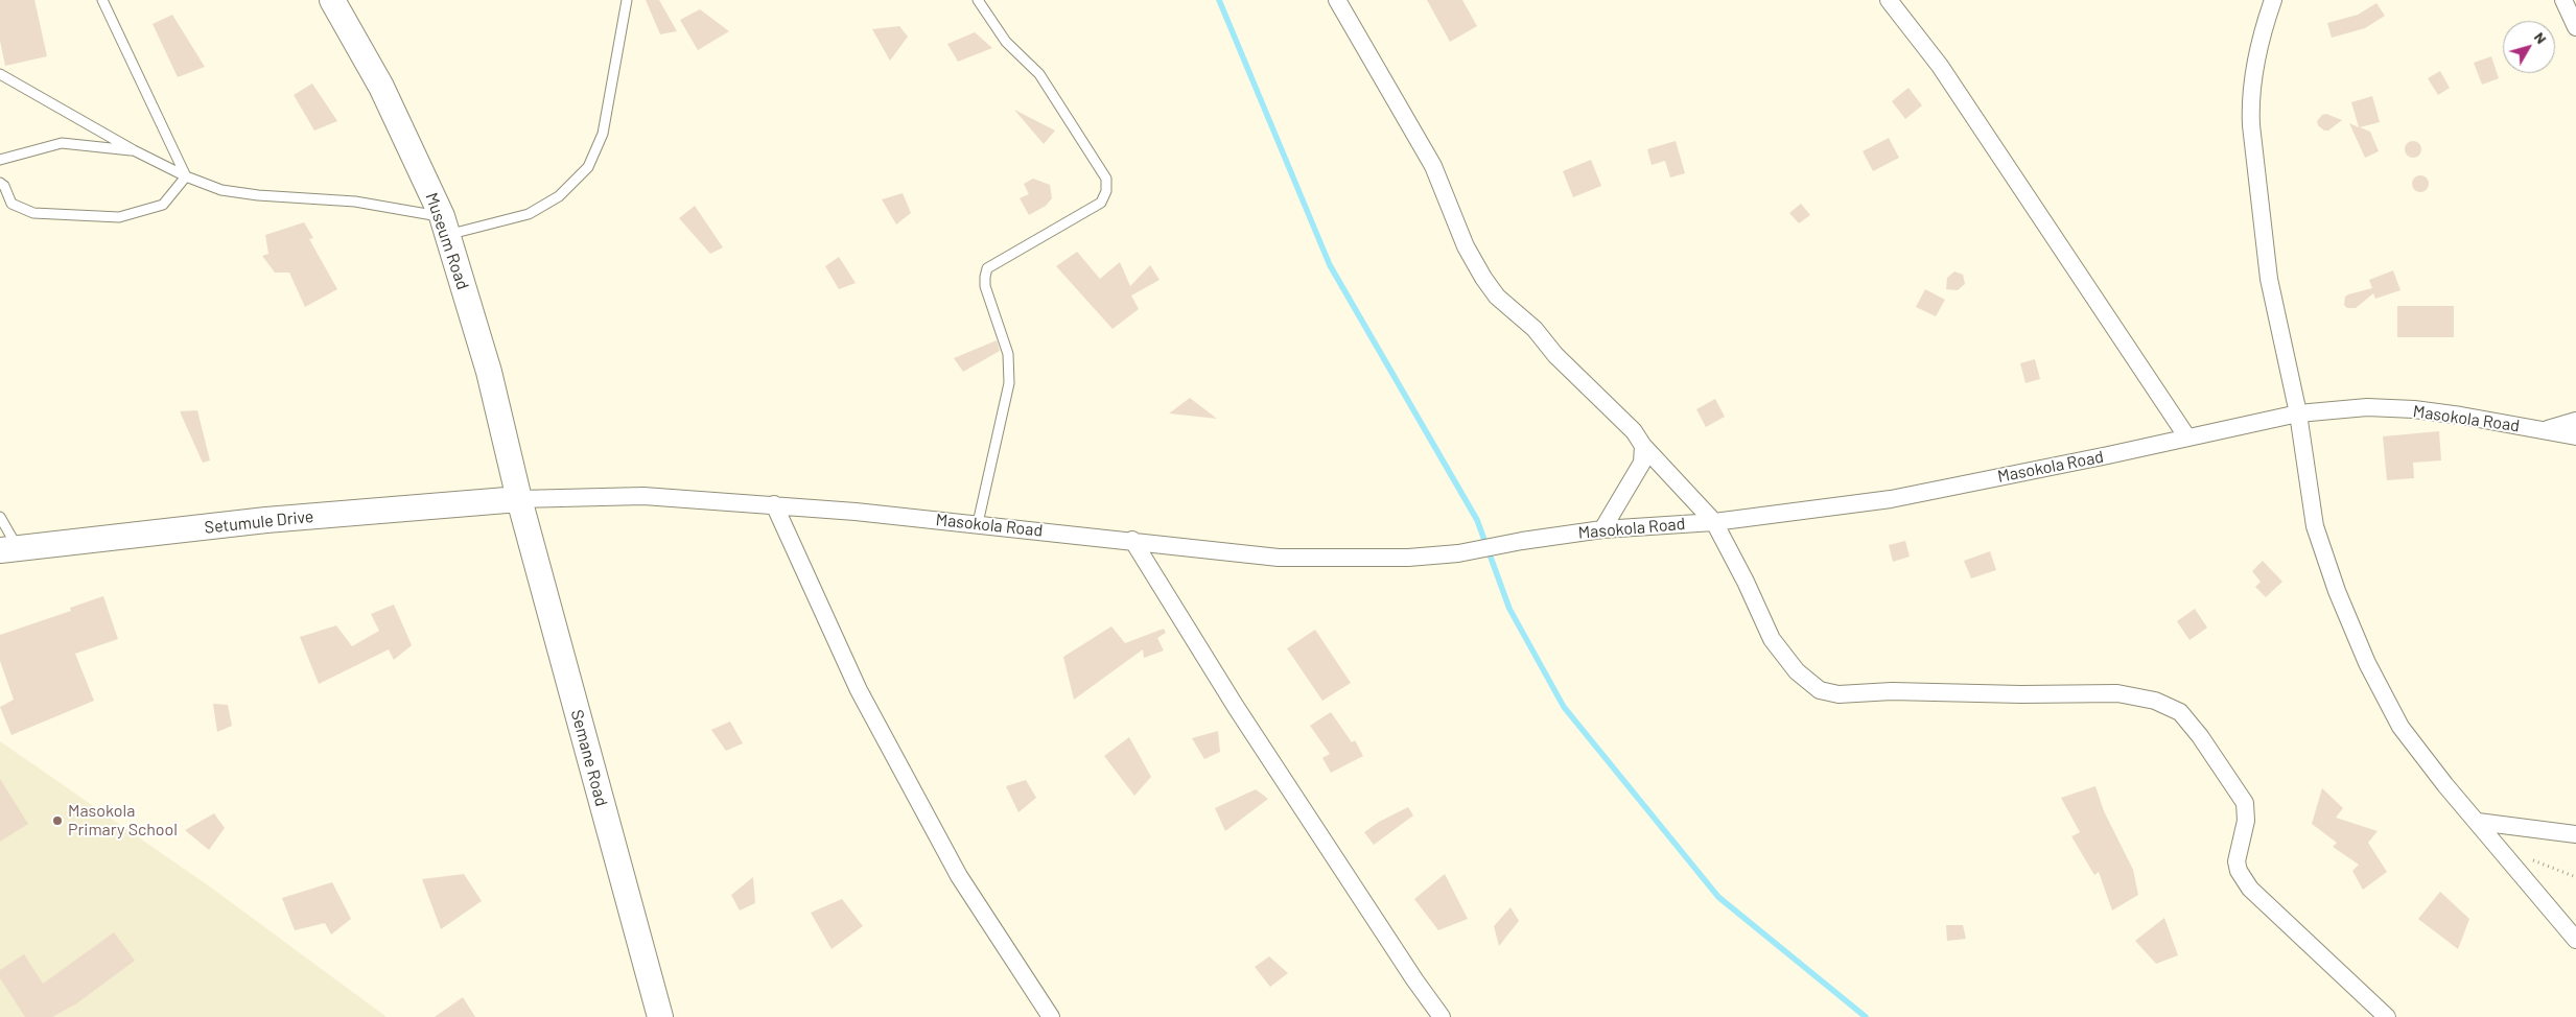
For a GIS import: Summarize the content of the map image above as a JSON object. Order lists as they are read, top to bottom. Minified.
{"streets":{"street":["Museum Road","Masokola Road","Setumule Drive","Semane Road"]},"crossings":[["Museum Road","Masokola Road"],["Museum Road","Setumule Drive"],["Museum Road","Semane Road"],["Masokola Road","Setumule Drive"],["Masokola Road","Semane Road"],["Setumule Drive","Semane Road"]],"places":["Masokola Primary School"],"north":"top right"}
